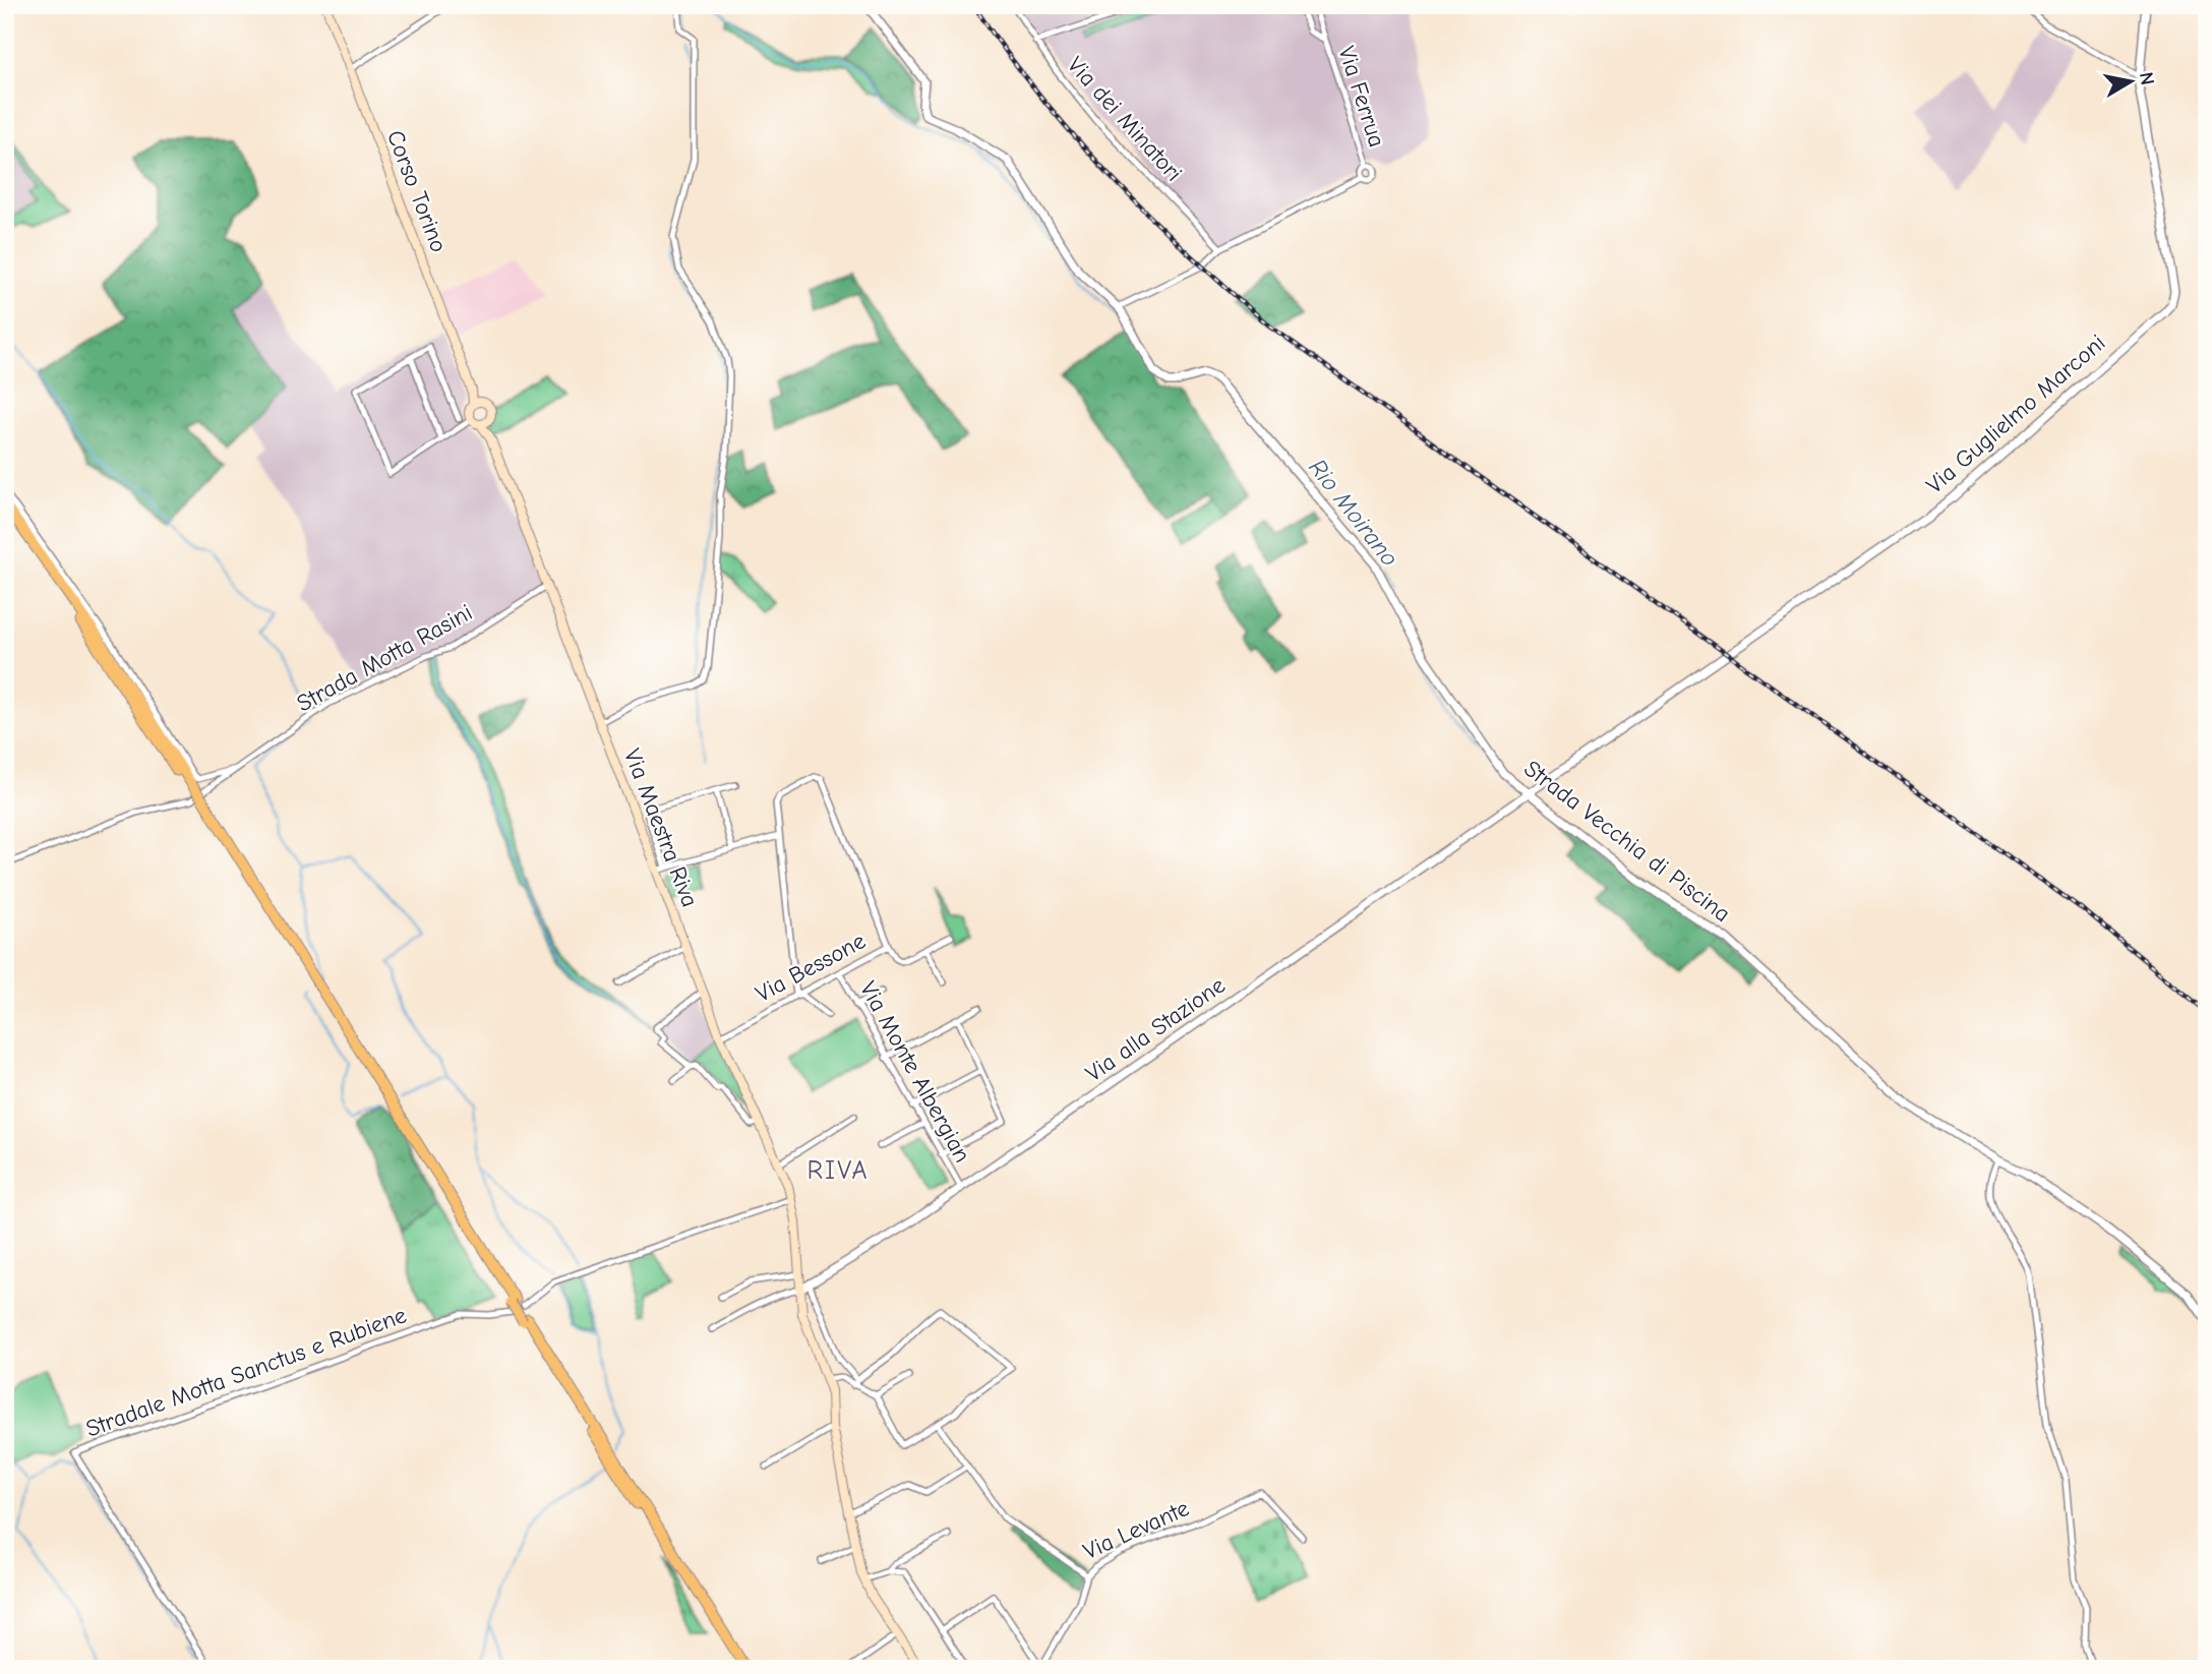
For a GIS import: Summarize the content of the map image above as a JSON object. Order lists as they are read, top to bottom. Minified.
{"streets":{"main road":["Corso Torino","Via Maestra Riva"],"street":["Via Ferrua","Via dei Minatori","Via Guglielmo Marconi","Strada Motta Rasini","Strada Vecchia di Piscina","Via Bessone","Via alla Stazione","Via Monte Albergian","Stradale Motta Sanctus e Rubiene","Via Levante"]},"crossings":[["Via Guglielmo Marconi","Strada Vecchia di Piscina"],["Via Guglielmo Marconi","Via alla Stazione"],["Strada Motta Rasini","Via Maestra Riva"],["Via Maestra Riva","Via Bessone"],["Via Maestra Riva","Via alla Stazione"],["Strada Vecchia di Piscina","Via alla Stazione"],["Via Bessone","Via Monte Albergian"],["Via alla Stazione","Via Monte Albergian"]],"districts":["RIVA"],"water":["Rio Moirano"],"north":"right"}
